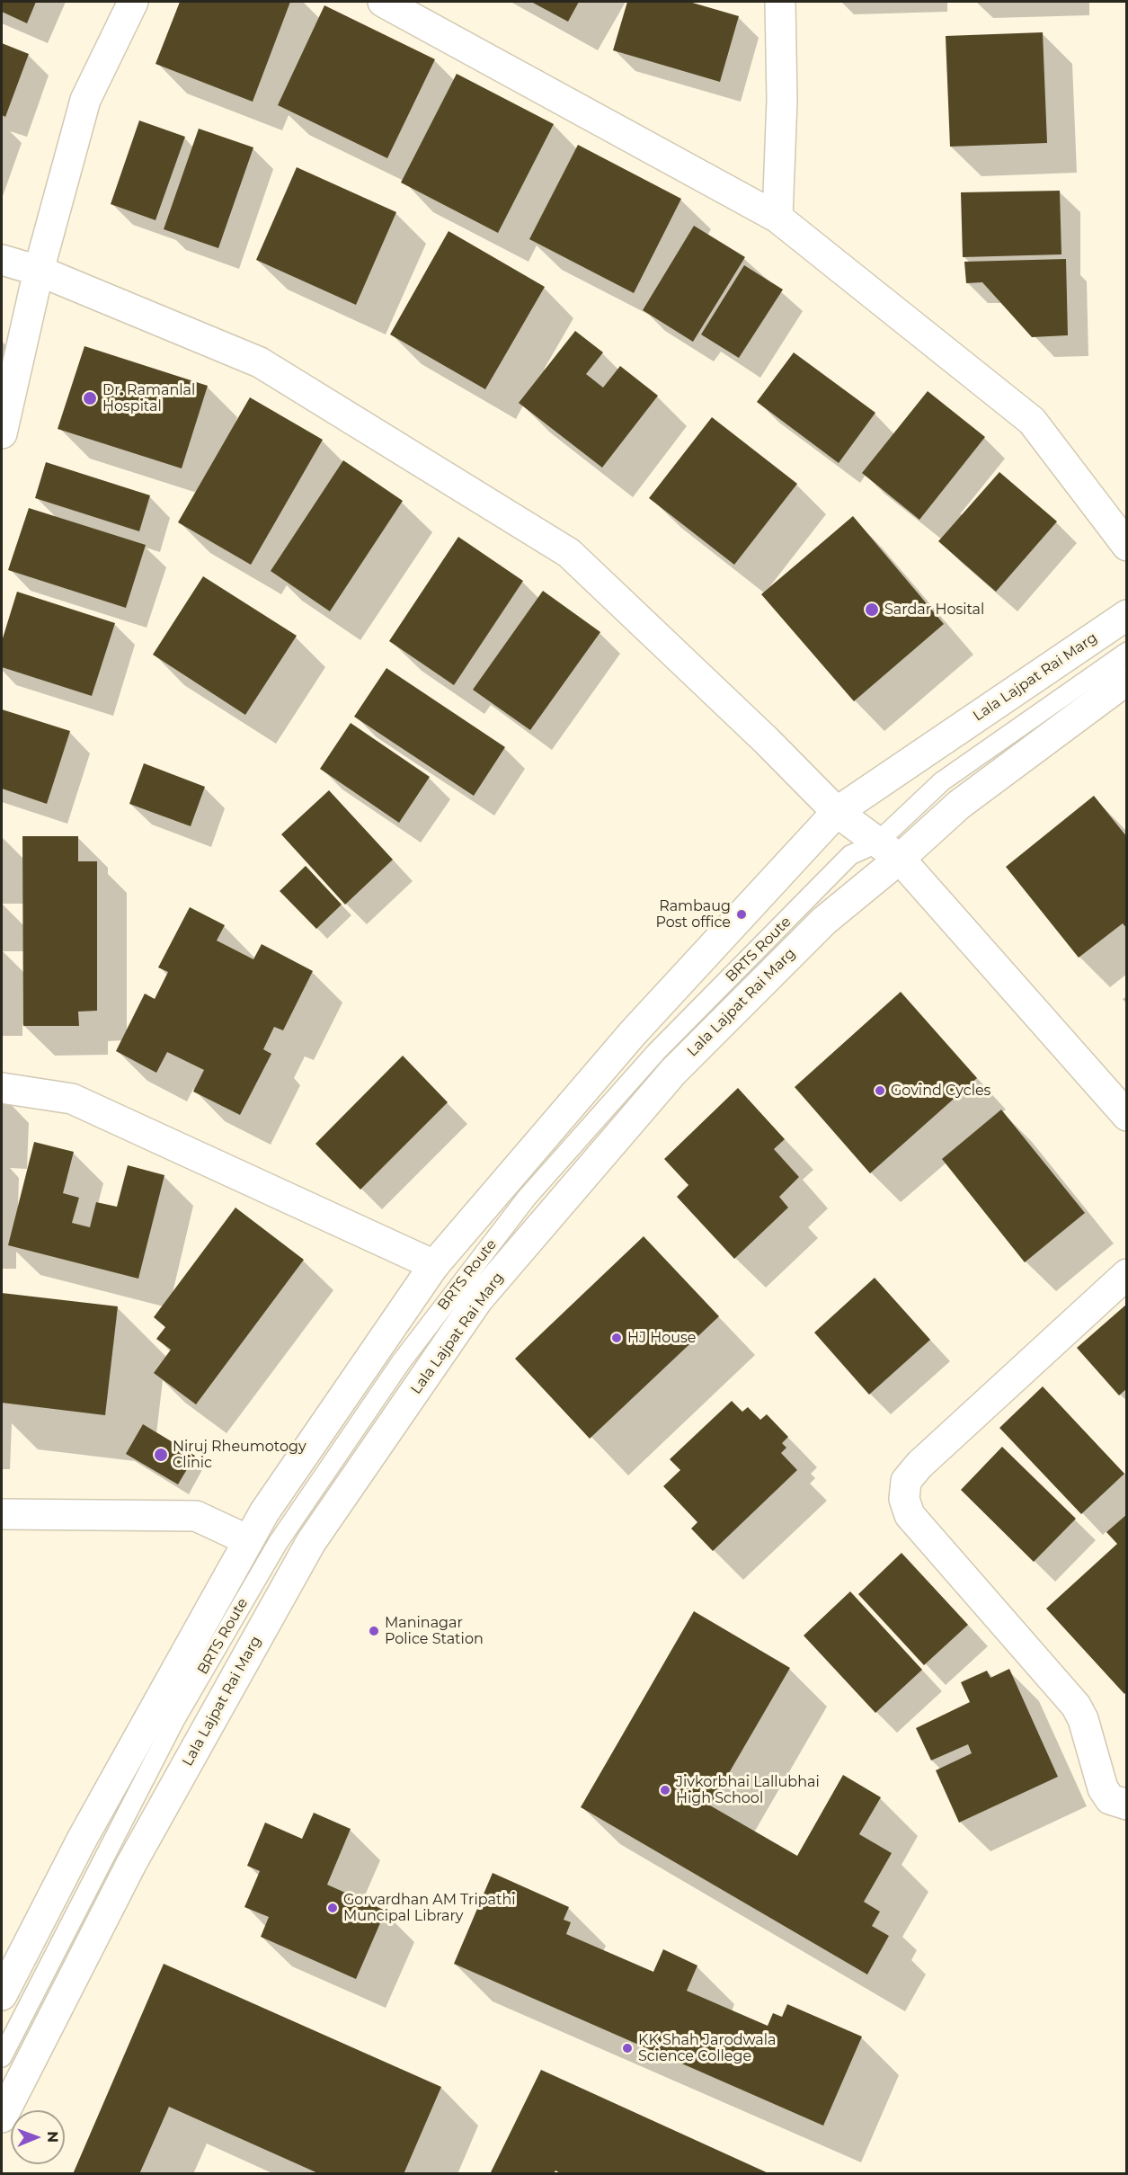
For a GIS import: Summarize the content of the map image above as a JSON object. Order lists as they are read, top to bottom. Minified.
{"streets":{"street":["Lala Lajpat Rai Marg"],"lane":["BRTS Route"]},"crossings":[["Lala Lajpat Rai Marg","BRTS Route"]],"places":["Dr. Ramanlal Hospital","Sardar Hosital","Rambaug Post office","Govind Cycles","HJ House","Niruj Rheumotogy Clinic","Maninagar Police Station","Jivkorbhai Lallubhai High School","Gorvardhan AM Tripathi Muncipal Library","KK Shah Jarodwala Science College"],"north":"right"}
